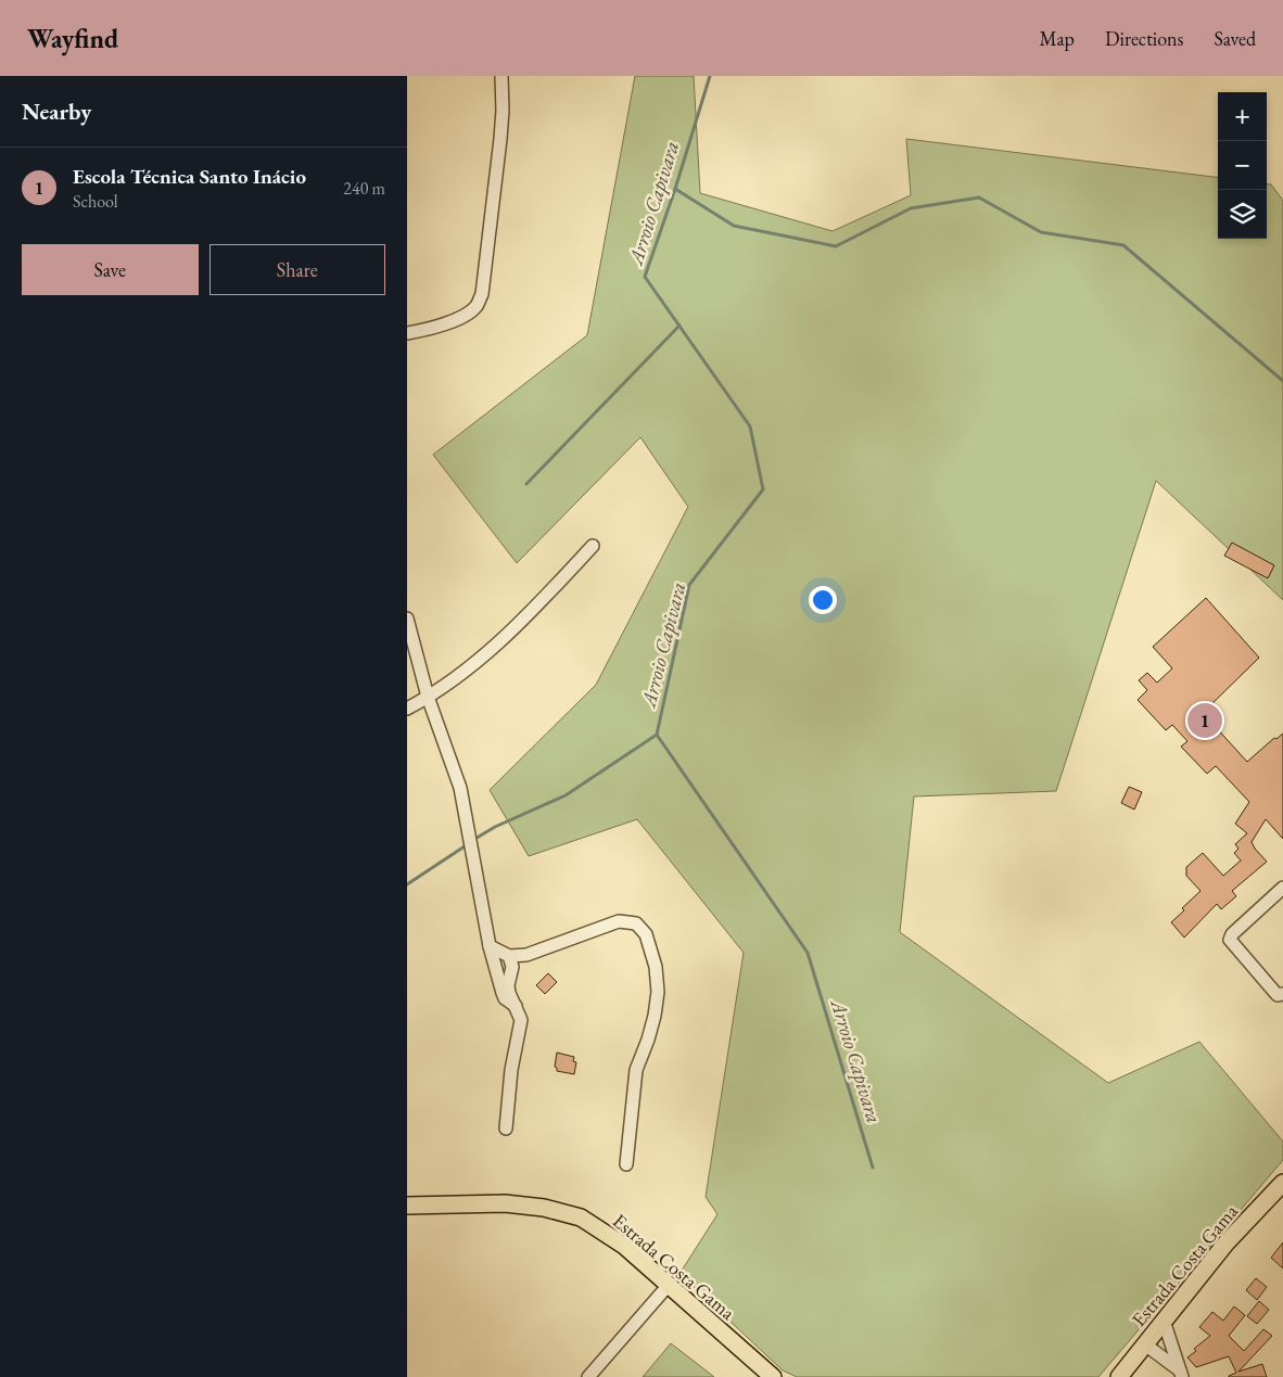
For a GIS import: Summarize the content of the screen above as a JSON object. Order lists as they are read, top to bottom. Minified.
{"streets":{"main road":["Estrada Costa Gama"]},"water":["Arroio Capivara"],"page":{"header":"Wayfind","nav":["Map","Directions","Saved"],"heading":"Nearby","map_buttons":["+","−"],"list":[{"mark":"1","name":"Escola Técnica Santo Inácio","note":"School","value":"240 m"}],"buttons":["Save","Share"],"pins":"1"}}
